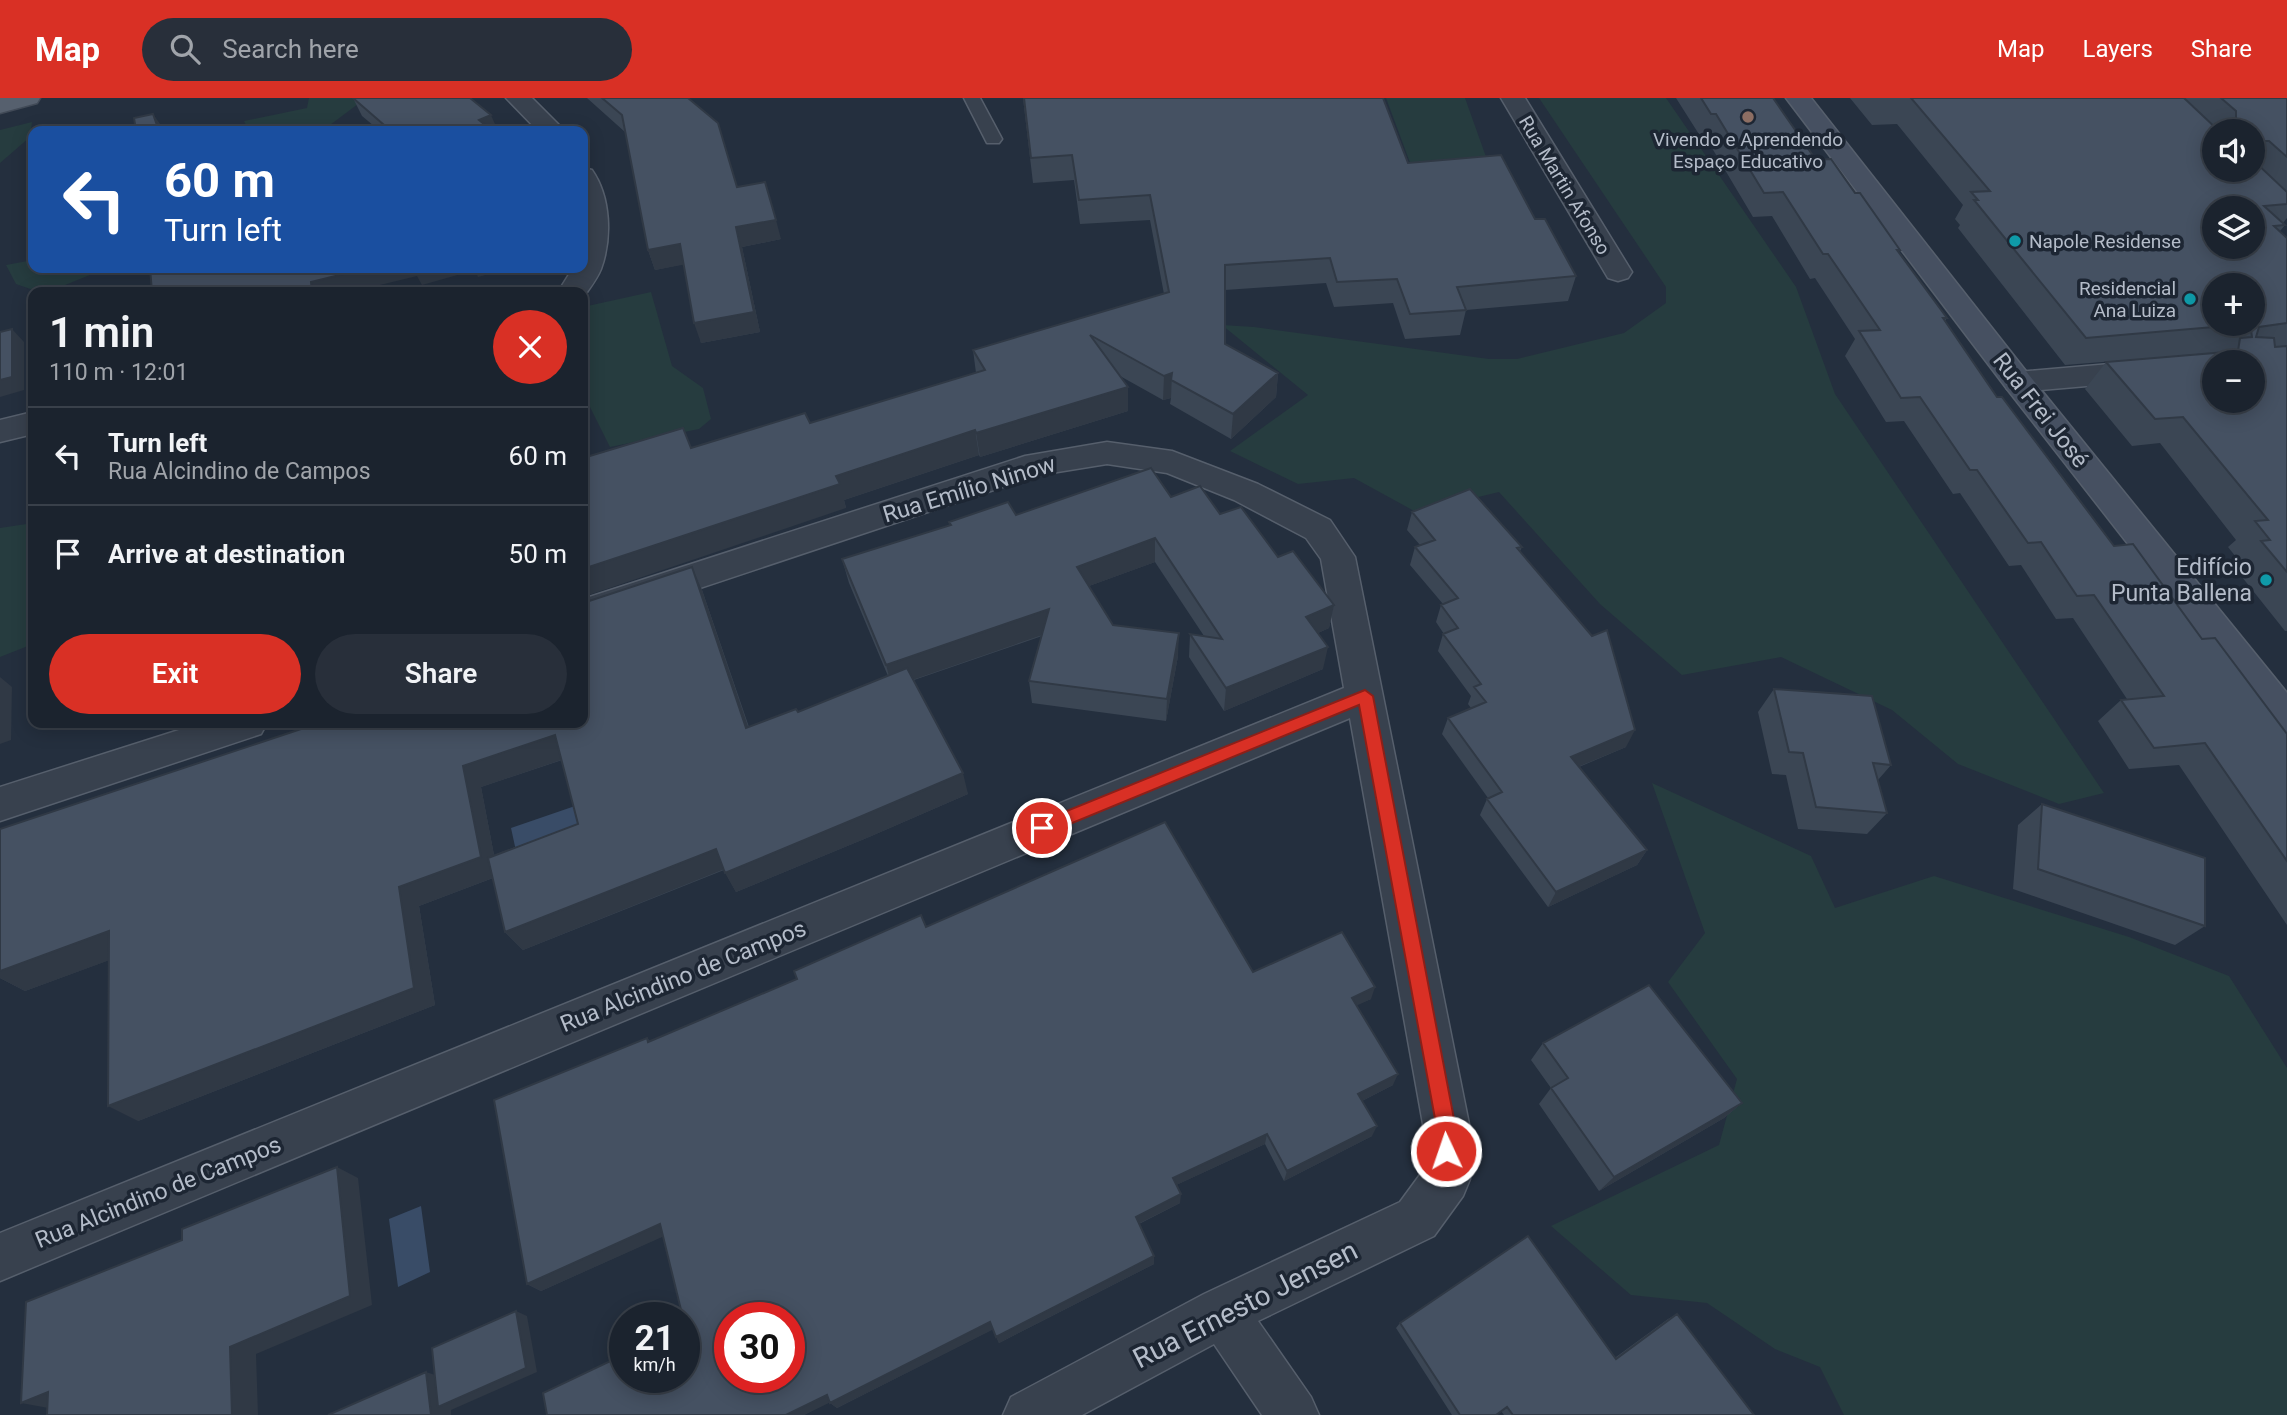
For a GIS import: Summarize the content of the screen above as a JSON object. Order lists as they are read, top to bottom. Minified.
{"streets":{"street":["Rua Martin Afonso","Rua Frei José","Rua Emílio Ninow","Rua Alcindino de Campos","Rua Ernesto Jensen"]},"crossings":[["Rua Emílio Ninow","Rua Alcindino de Campos"],["Rua Emílio Ninow","Rua Ernesto Jensen"]],"places":["Vivendo e Aprendendo Espaço Educativo","Napole Residense","Residencial Ana Luiza","Edifício Punta Ballena"],"page":{"header":"Map","search":"Search here","nav":["Map","Layers","Share"],"map_buttons":["+","−"],"turn":["60 m","Turn left"],"heading":["1 min","110 m · 12:01"],"list":[{"name":"Turn left","note":"Rua Alcindino de Campos","value":"60 m"},{"name":"Arrive at destination","value":"50 m"}],"buttons":["Exit","Share"],"speed":"21 km/h","limit":"30"}}
